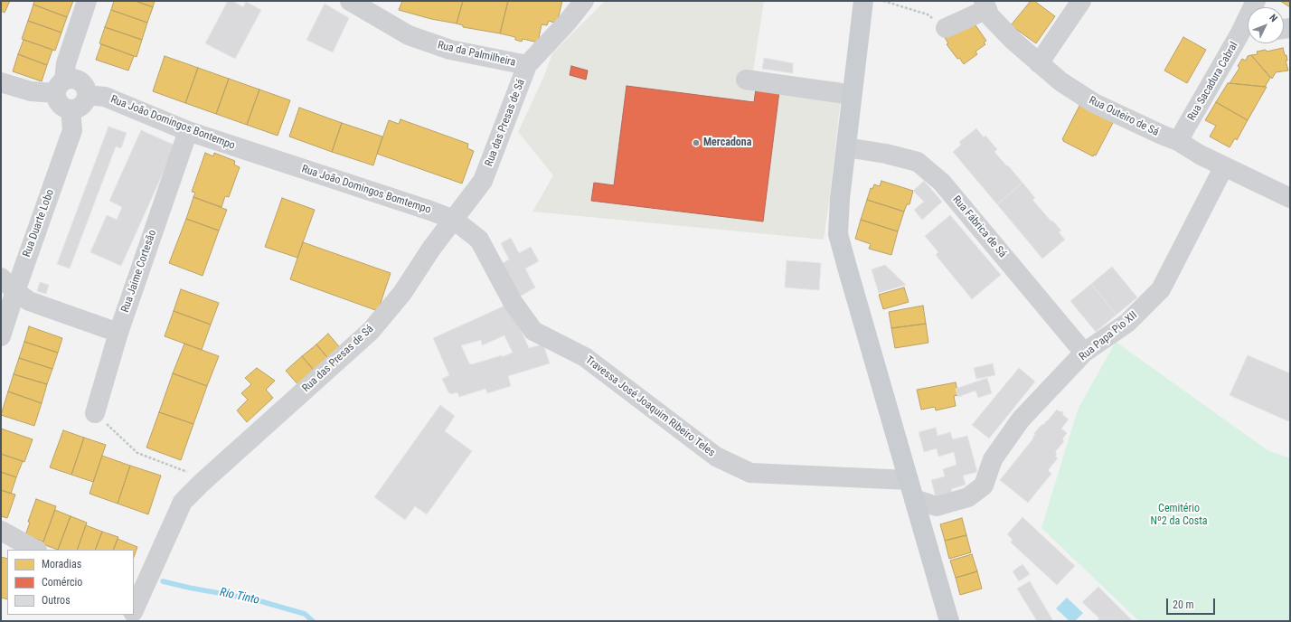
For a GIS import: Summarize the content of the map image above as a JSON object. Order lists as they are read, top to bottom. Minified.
{"streets":{"street":["Rua da Palmilheira","Rua Sacadura Cabral","Rua Outeiro de Sá","Rua João Domingos Bontempo","Rua das Presas de Sá","Rua João Domingos Bomtempo","Rua Duarte Lobo","Rua Fábrica de Sá","Rua Jaime Cortesão","Rua Papa Pio XII","Travessa José Joaquim Ribeiro Teles"]},"crossings":[["Rua da Palmilheira","Rua das Presas de Sá"],["Rua Sacadura Cabral","Rua Outeiro de Sá"],["Rua Outeiro de Sá","Rua Papa Pio XII"],["Rua João Domingos Bontempo","Rua João Domingos Bomtempo"],["Rua João Domingos Bontempo","Rua Duarte Lobo"],["Rua João Domingos Bontempo","Rua Jaime Cortesão"],["Rua das Presas de Sá","Rua João Domingos Bomtempo"],["Rua das Presas de Sá","Travessa José Joaquim Ribeiro Teles"],["Rua João Domingos Bomtempo","Travessa José Joaquim Ribeiro Teles"],["Rua Fábrica de Sá","Rua Papa Pio XII"]],"water":["Rio Tinto"],"parks":["Cemitério Nº2 da Costa"],"places":["Mercadona"],"legend":["Moradias","Comércio","Outros"],"scale_bar":"20 m","north":"top right"}
